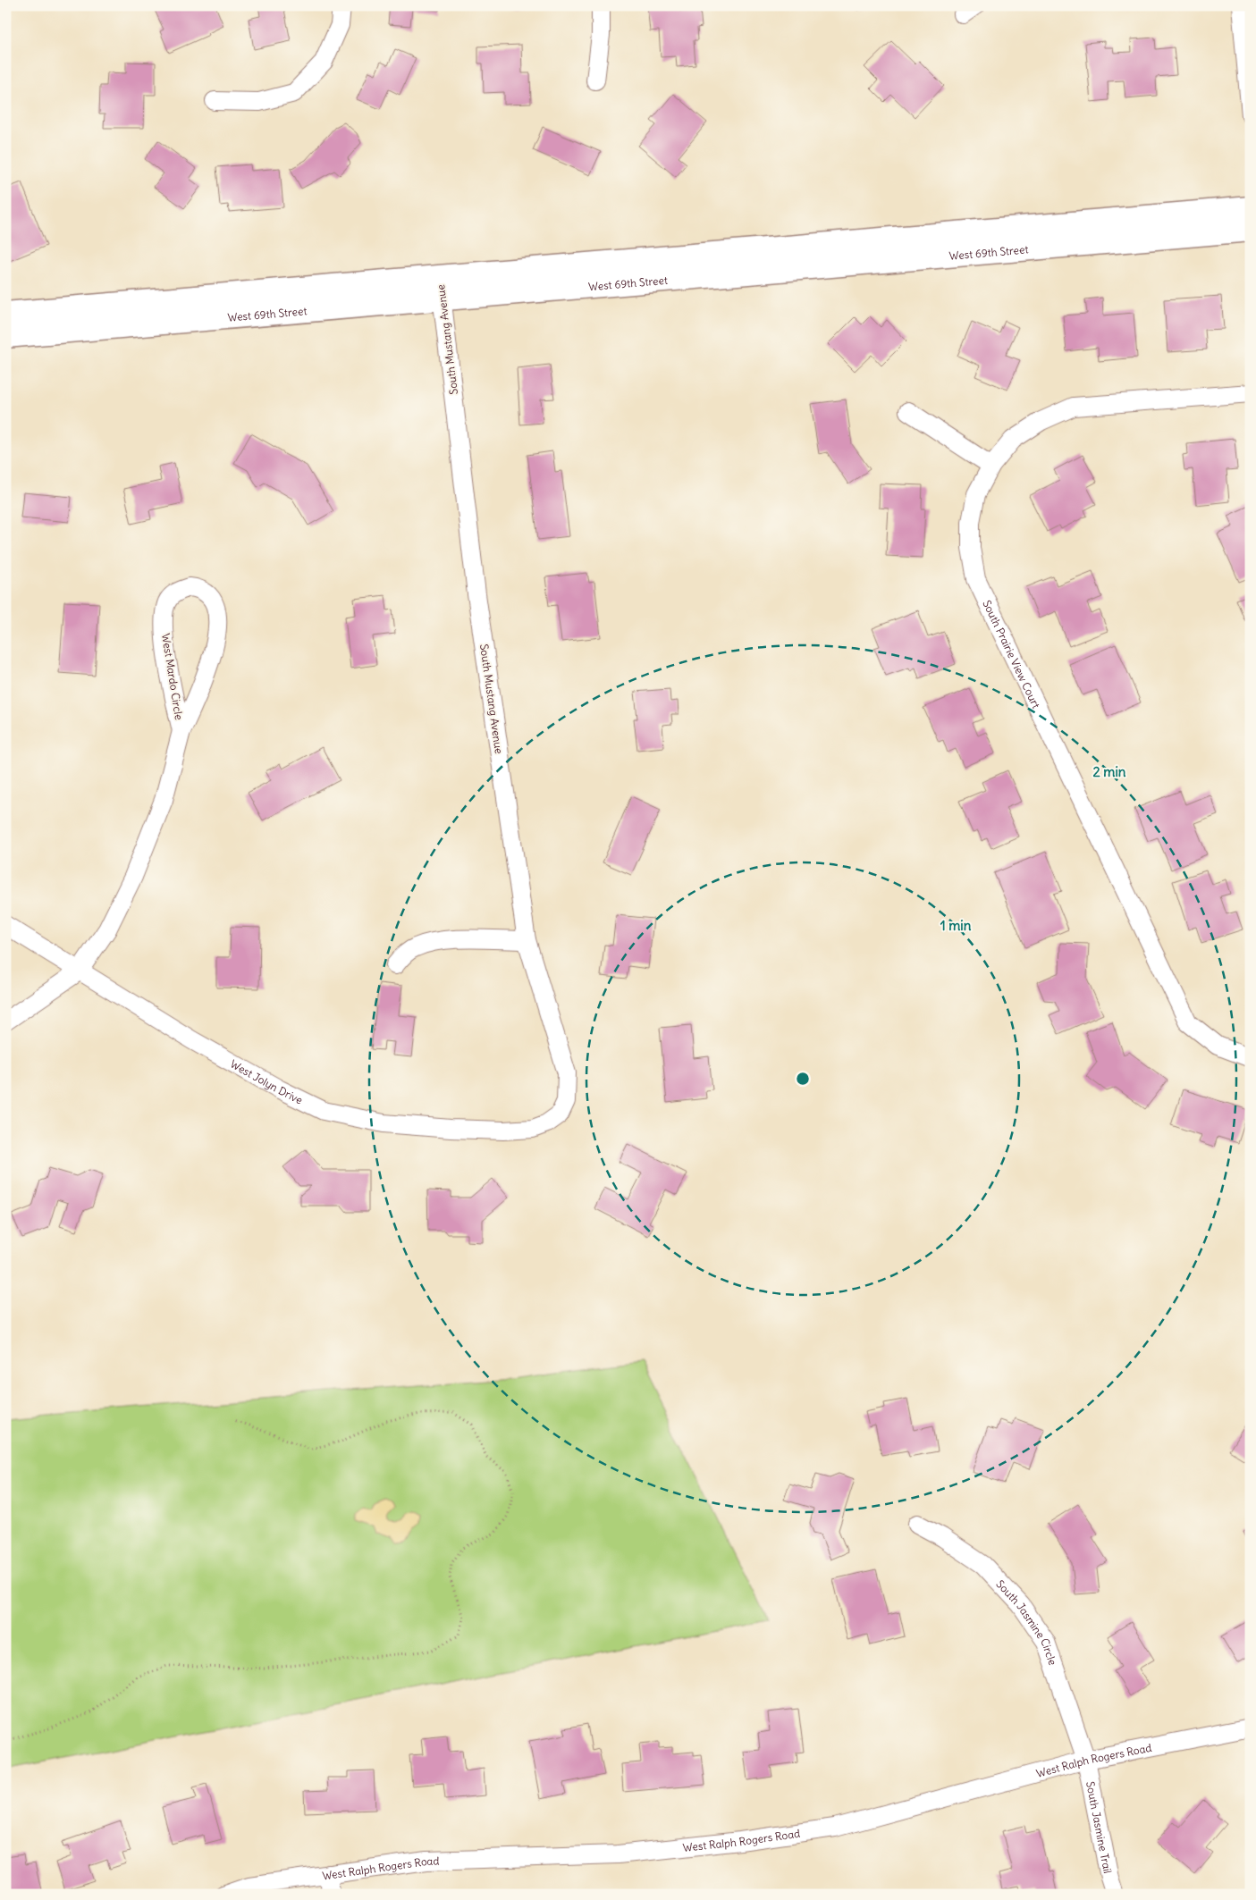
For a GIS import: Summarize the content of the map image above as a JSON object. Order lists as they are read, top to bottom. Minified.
{"streets":{"main road":["West 69th Street"],"street":["South Mustang Avenue","South Prairie View Court","West Mardo Circle","West Jolyn Drive","South Jasmine Circle","West Ralph Rogers Road","South Jasmine Trail"]},"crossings":[["West 69th Street","South Mustang Avenue"],["South Mustang Avenue","West Jolyn Drive"],["West Mardo Circle","West Jolyn Drive"],["South Jasmine Circle","West Ralph Rogers Road"],["South Jasmine Circle","South Jasmine Trail"],["West Ralph Rogers Road","South Jasmine Trail"]],"rings":["2 min","1 min"]}
